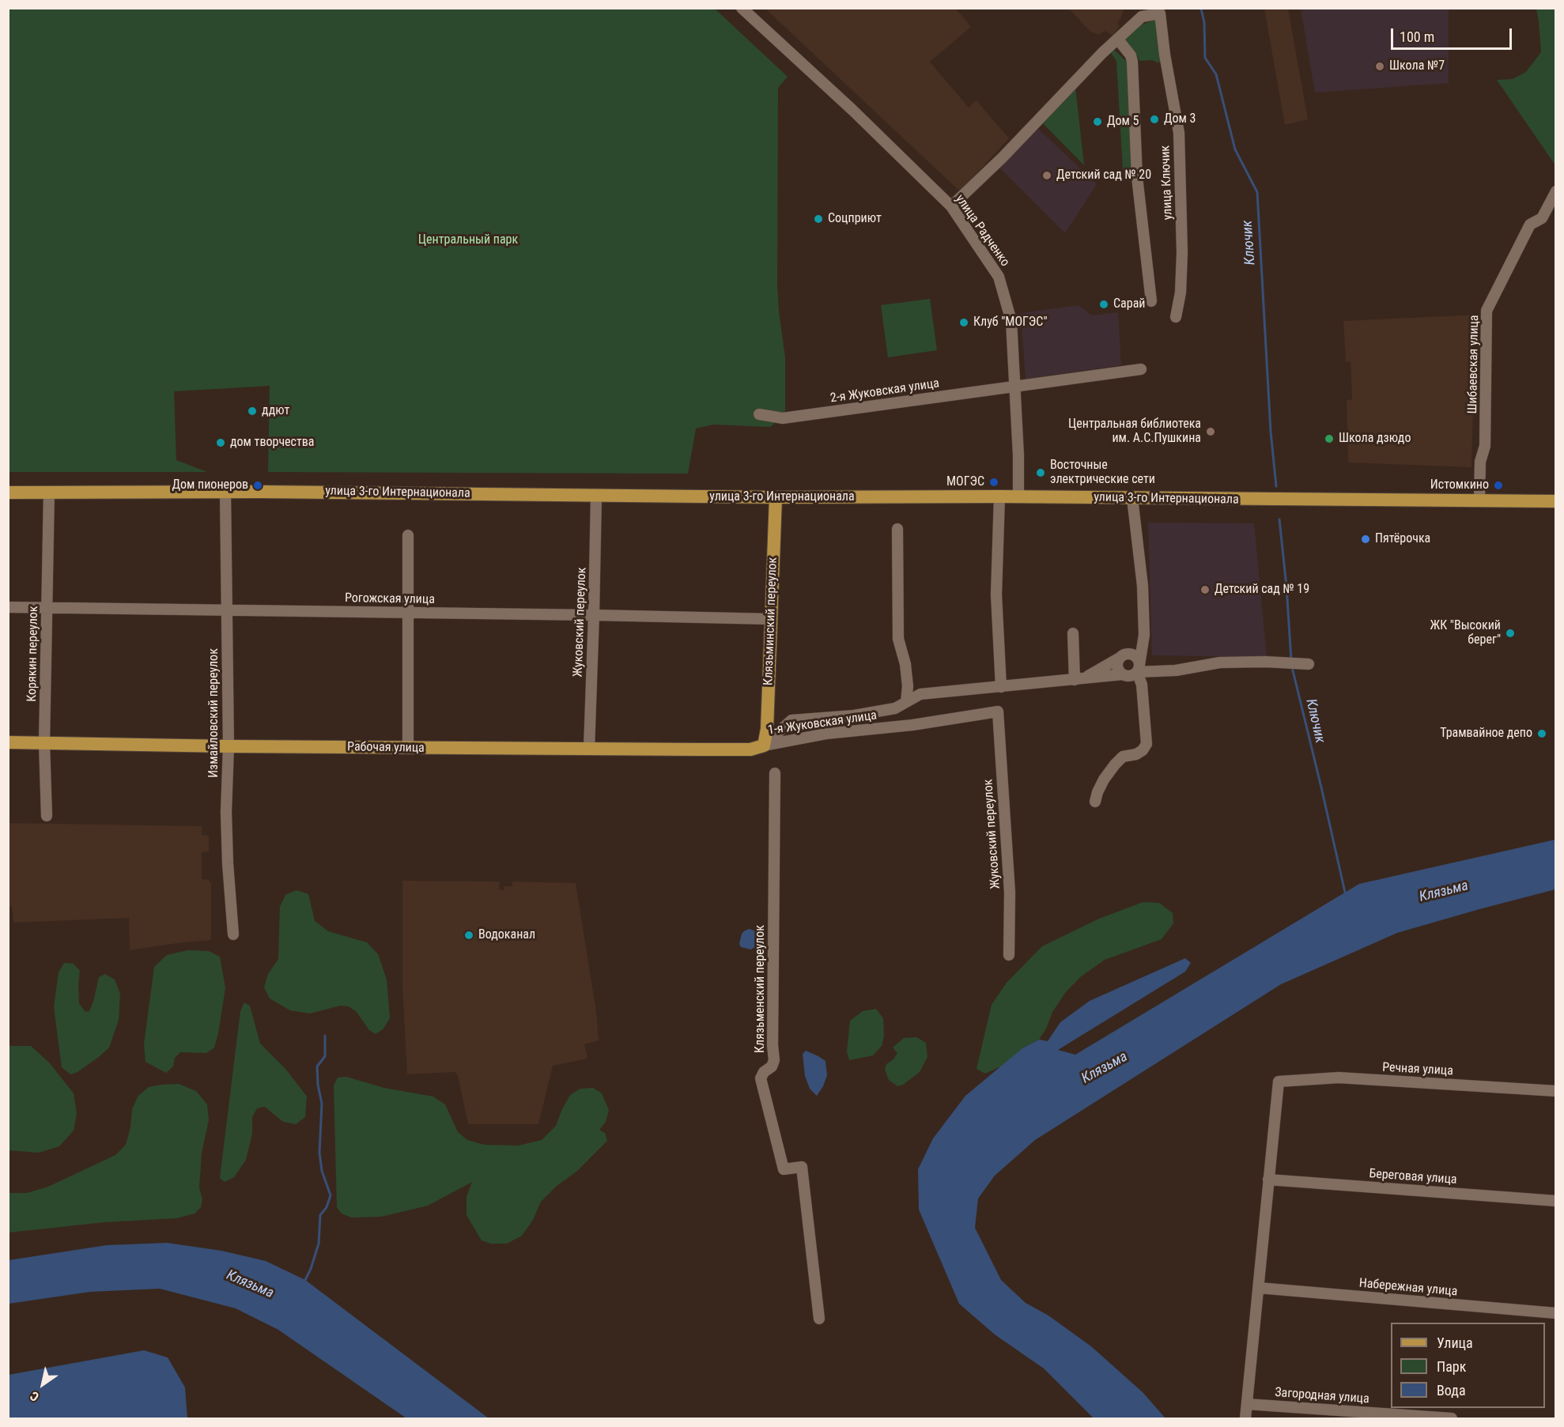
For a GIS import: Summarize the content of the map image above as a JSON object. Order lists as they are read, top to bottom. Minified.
{"streets":{"main road":["улица 3-го Интернационала","Клязьминский переулок","Рабочая улица"],"street":["улица Ключик","улица Радченко","Шибаевская улица","2-я Жуковская улица","Рогожская улица","Жуковский переулок","Корякин переулок","Измайловский переулок","1-я Жуковская улица","Клязьменский переулок","Речная улица","Береговая улица","Набережная улица","Загородная улица"]},"crossings":[["улица Ключик","улица Радченко"],["улица Радченко","2-я Жуковская улица"],["улица Радченко","улица 3-го Интернационала"],["Шибаевская улица","улица 3-го Интернационала"],["улица 3-го Интернационала","Клязьминский переулок"],["улица 3-го Интернационала","Жуковский переулок"],["улица 3-го Интернационала","Корякин переулок"],["улица 3-го Интернационала","Измайловский переулок"],["Рогожская улица","Клязьминский переулок"],["Рогожская улица","Жуковский переулок"],["Рогожская улица","Корякин переулок"],["Рогожская улица","Измайловский переулок"],["Клязьминский переулок","1-я Жуковская улица"],["Клязьминский переулок","Рабочая улица"],["Жуковский переулок","1-я Жуковская улица"],["Жуковский переулок","Рабочая улица"],["Корякин переулок","Рабочая улица"],["Измайловский переулок","Рабочая улица"],["1-я Жуковская улица","Рабочая улица"],["Речная улица","Береговая улица"]],"water":["Ключик","Клязьма"],"parks":["Центральный парк"],"places":["Школа №7","Дом 3","Дом 5","Детский сад № 20","Соцприют","Сарай","Клуб \"МОГЭС\"","ддют","Центральная библиотека им. А.С.Пушкина","Школа дзюдо","дом творчества","Восточные электрические сети","МОГЭС","Дом пионеров","Истомкино","Пятёрочка","Детский сад № 19","ЖК \"Высокий берег\"","Трамвайное депо","Водоканал"],"legend":["Улица","Парк","Вода"],"scale_bar":"100 m","north":"bottom left"}
